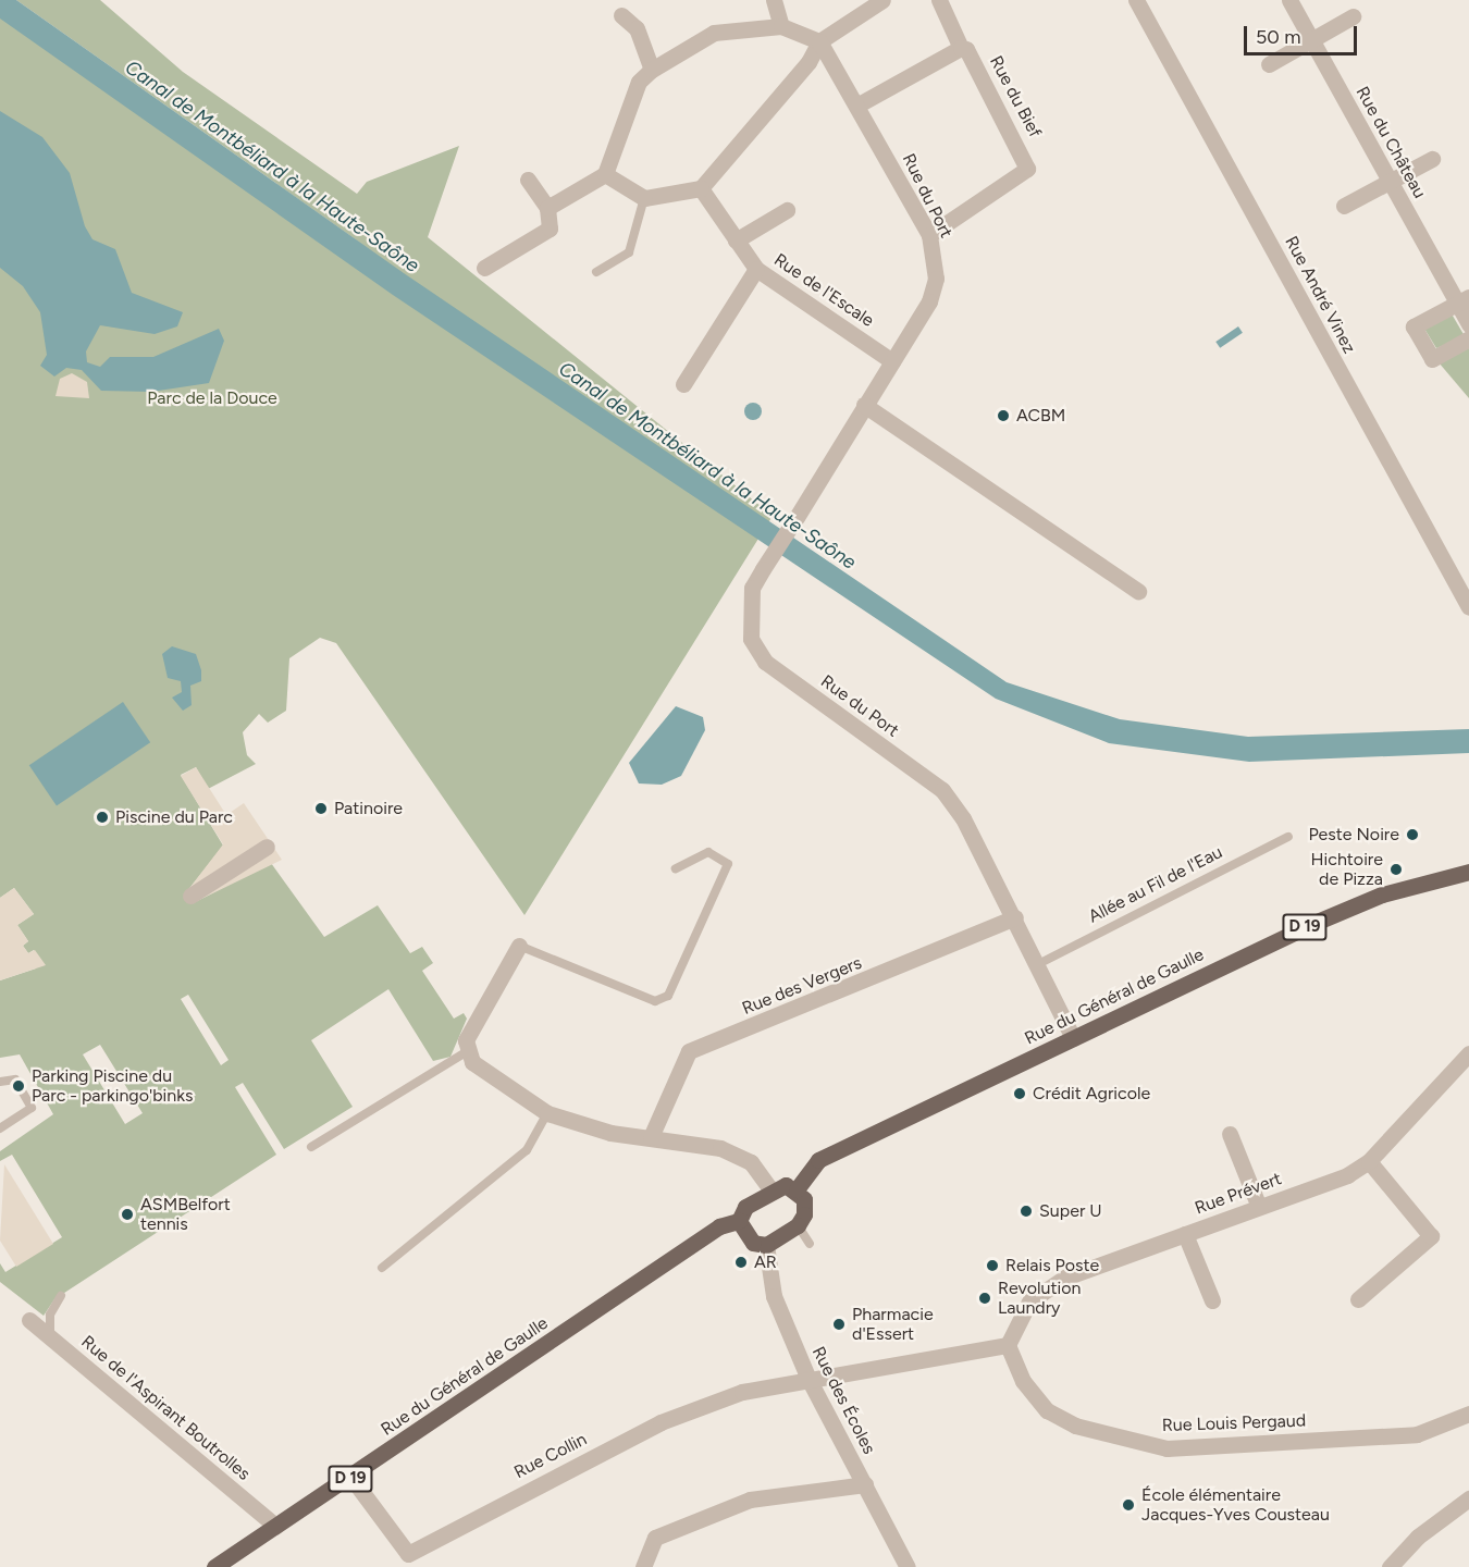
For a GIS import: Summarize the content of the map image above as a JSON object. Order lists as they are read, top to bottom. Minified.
{"streets":{"main road":["D 19","Rue du Général de Gaulle"],"street":["Rue du Bief","Rue du Château","Rue du Port","Rue de l'Escale","Rue André Vinez","Rue des Vergers","Rue Prévert","Rue des Écoles","Rue de l'Aspirant Boutrolles","Rue Louis Pergaud","Rue Collin"],"lane":["Allée au Fil de l'Eau"]},"crossings":[["Rue du Bief","Rue du Port"],["Rue du Port","Rue de l'Escale"],["Rue du Port","Allée au Fil de l'Eau"],["Rue du Port","Rue des Vergers"],["Rue du Port","Rue du Général de Gaulle"],["Rue du Général de Gaulle","Rue des Écoles"],["Rue du Général de Gaulle","Rue de l'Aspirant Boutrolles"],["Rue du Général de Gaulle","Rue Collin"],["Rue Prévert","Rue Louis Pergaud"],["Rue des Écoles","Rue Collin"]],"water":["Canal de Montbéliard à la Haute-Saône"],"parks":["Parc de la Douce"],"places":["ACBM","Patinoire","Piscine du Parc","Peste Noire","Hichtoire de Pizza","Parking Piscine du Parc - parkingo'binks","Crédit Agricole","Super U","ASMBelfort tennis","AR","Relais Poste","Revolution Laundry","Pharmacie d'Essert","École élémentaire Jacques-Yves Cousteau"],"scale_bar":"50 m"}
